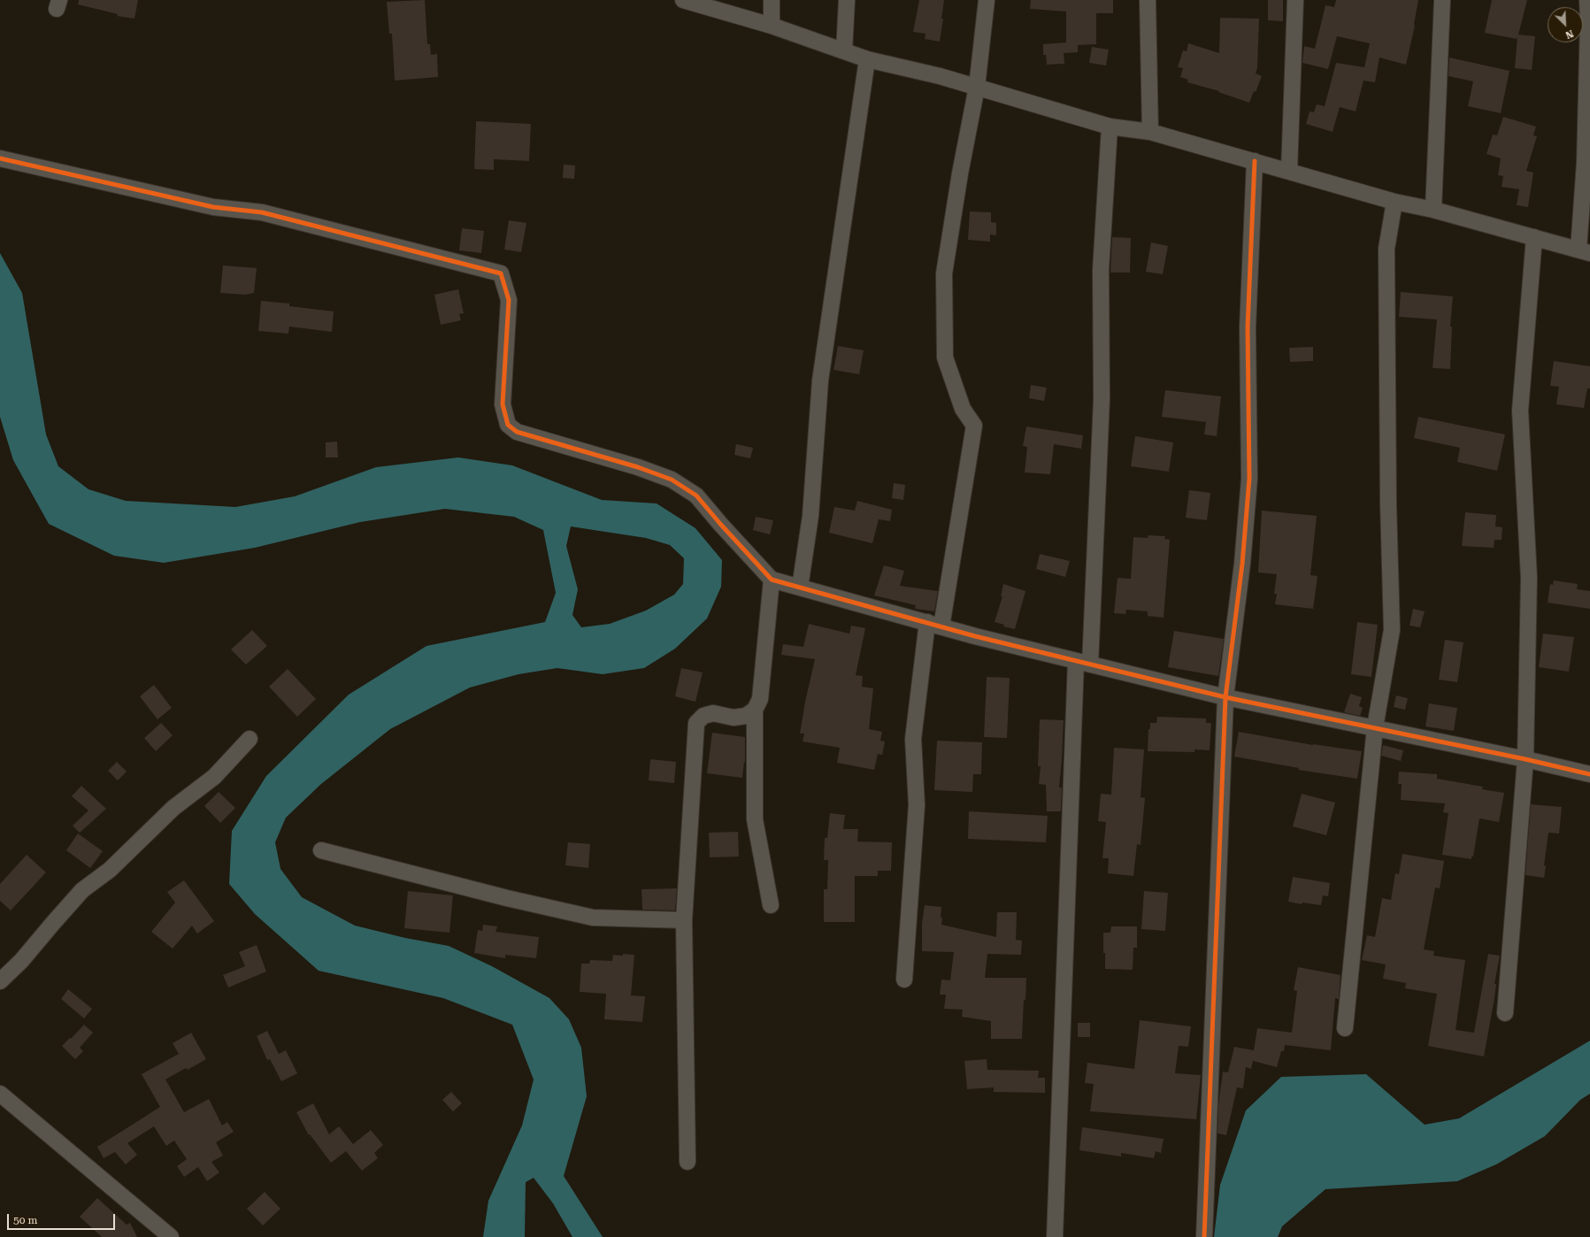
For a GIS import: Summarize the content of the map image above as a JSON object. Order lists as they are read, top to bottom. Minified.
{"scale_bar":"50 m","north":"bottom right"}
